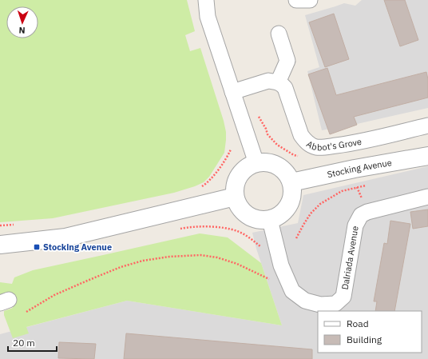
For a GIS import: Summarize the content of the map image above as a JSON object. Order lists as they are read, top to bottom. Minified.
{"streets":{"street":["Abbot's Grove","Stocking Avenue","Dalriada Avenue"]},"crossings":[["Stocking Avenue","Dalriada Avenue"]],"places":{"transit":["Stocking Avenue"]},"legend":["Road","Building"],"scale_bar":"20 m","north":"bottom"}
